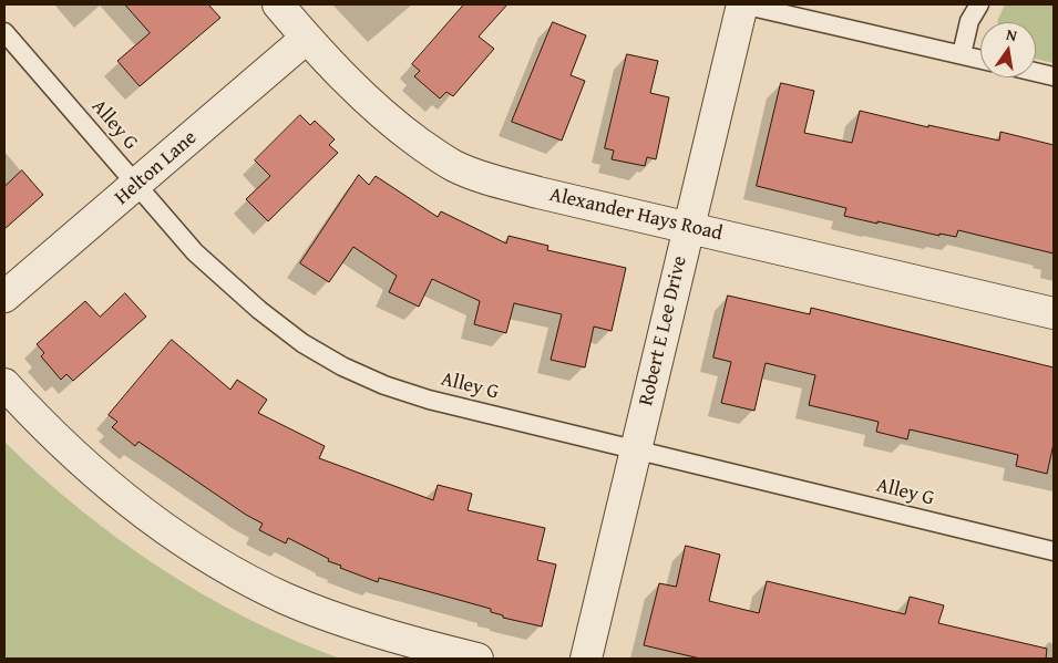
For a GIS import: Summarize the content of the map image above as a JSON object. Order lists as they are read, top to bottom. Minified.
{"streets":{"street":["Helton Lane","Alexander Hays Road","Robert E Lee Drive"],"lane":["Alley G"]},"crossings":[["Alley G","Helton Lane"],["Alley G","Robert E Lee Drive"],["Helton Lane","Alexander Hays Road"],["Alexander Hays Road","Robert E Lee Drive"]],"north":"top"}
